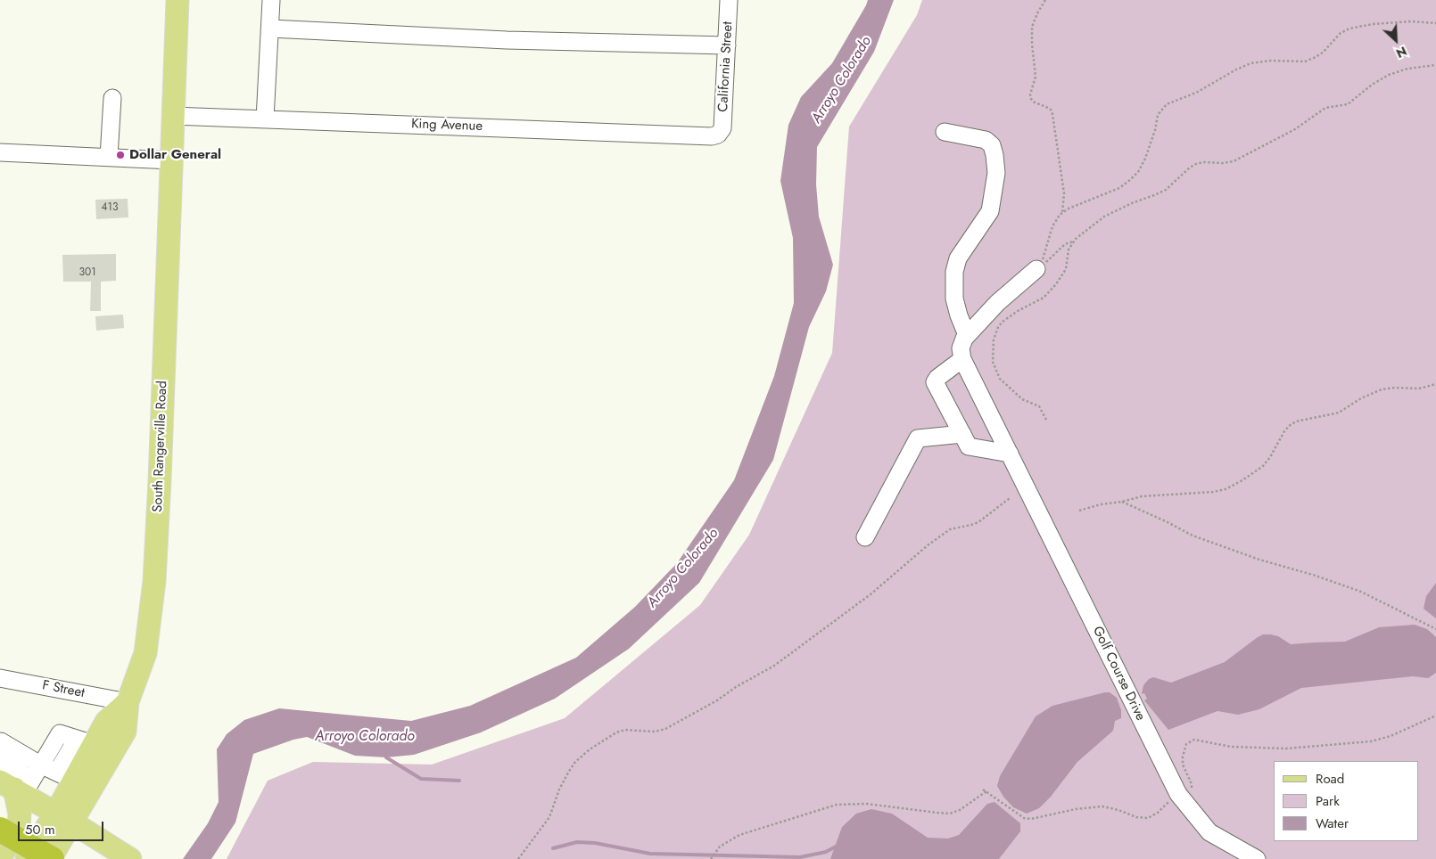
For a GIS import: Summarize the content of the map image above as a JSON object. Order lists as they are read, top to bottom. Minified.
{"streets":{"main road":["South Rangerville Road"],"street":["California Street","King Avenue","Golf Course Drive","F Street"]},"crossings":[["California Street","King Avenue"],["King Avenue","South Rangerville Road"],["South Rangerville Road","F Street"]],"water":["Arroyo Colorado"],"places":["Dollar General"],"house_numbers":["413","301"],"legend":["Road","Park","Water"],"scale_bar":"50 m","north":"bottom right"}
